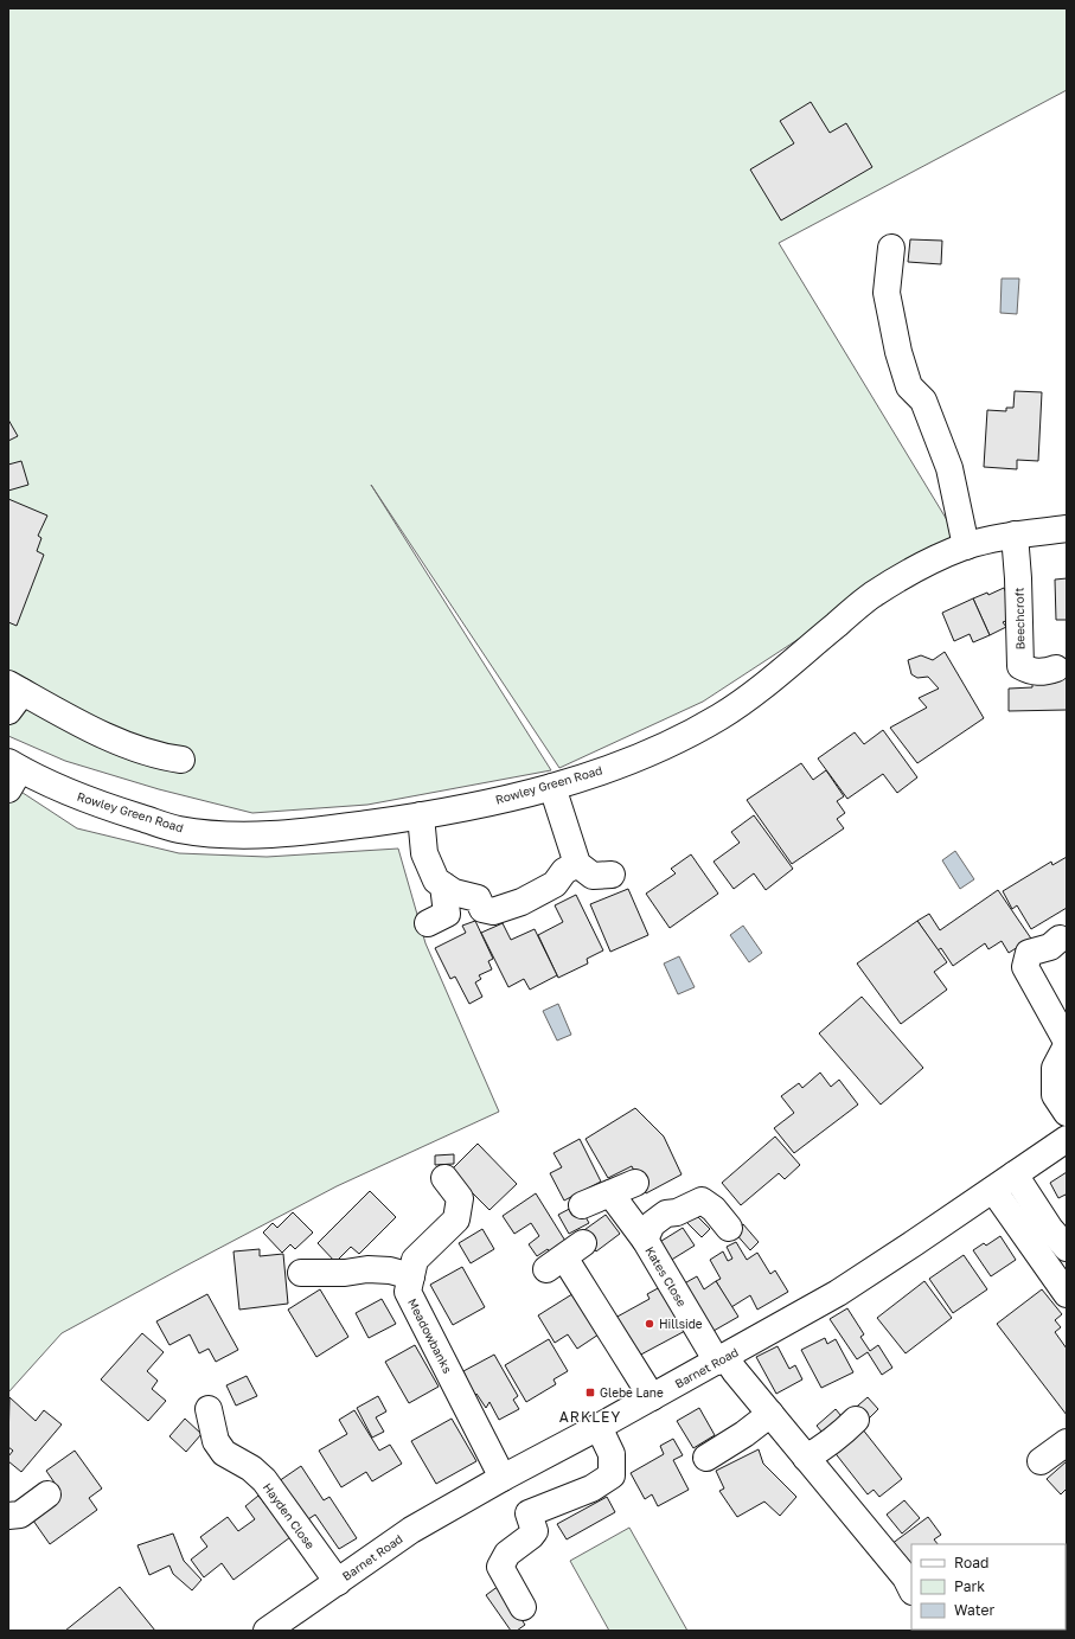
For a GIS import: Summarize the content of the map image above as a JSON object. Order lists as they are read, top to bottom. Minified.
{"streets":{"street":["Beechcroft","Rowley Green Road","Kates Close","Meadowbanks","Barnet Road","Hayden Close"]},"crossings":[["Beechcroft","Rowley Green Road"],["Kates Close","Barnet Road"],["Meadowbanks","Barnet Road"],["Barnet Road","Hayden Close"]],"districts":["ARKLEY"],"places":{"other":["Hillside"],"transit":["Glebe Lane"]},"legend":["Road","Park","Water"]}
